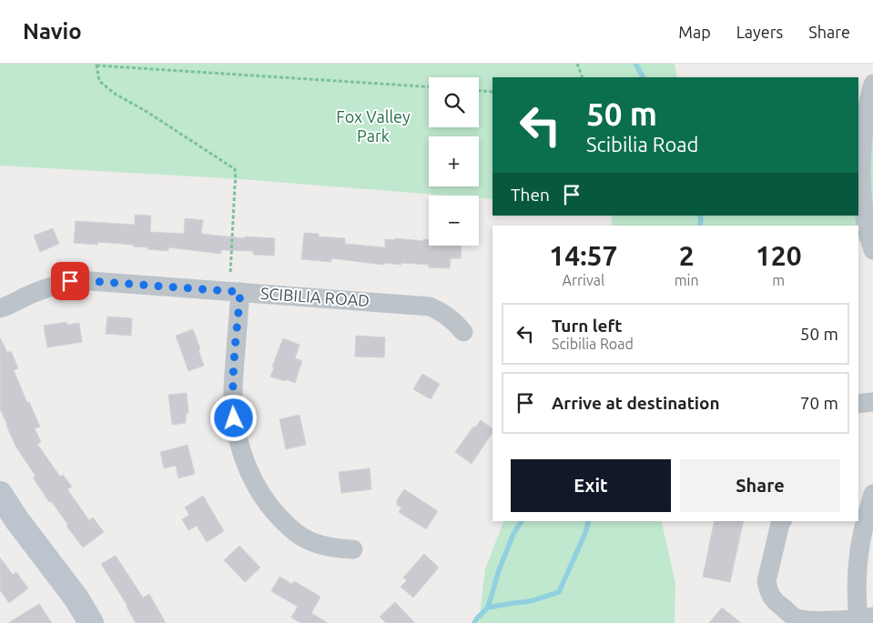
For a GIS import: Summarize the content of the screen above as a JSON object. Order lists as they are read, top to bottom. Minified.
{"streets":{"street":["SCIBILIA ROAD"]},"parks":["Fox Valley Park"],"page":{"header":"Navio","nav":["Map","Layers","Share"],"map_buttons":["+","−"],"turn":["50 m","Scibilia Road"],"then":"Then","eta":["14:57","Arrival","2","min","120","m"],"list":[{"name":"Turn left","note":"Scibilia Road","value":"50 m"},{"name":"Arrive at destination","value":"70 m"}],"buttons":["Exit","Share"]}}
